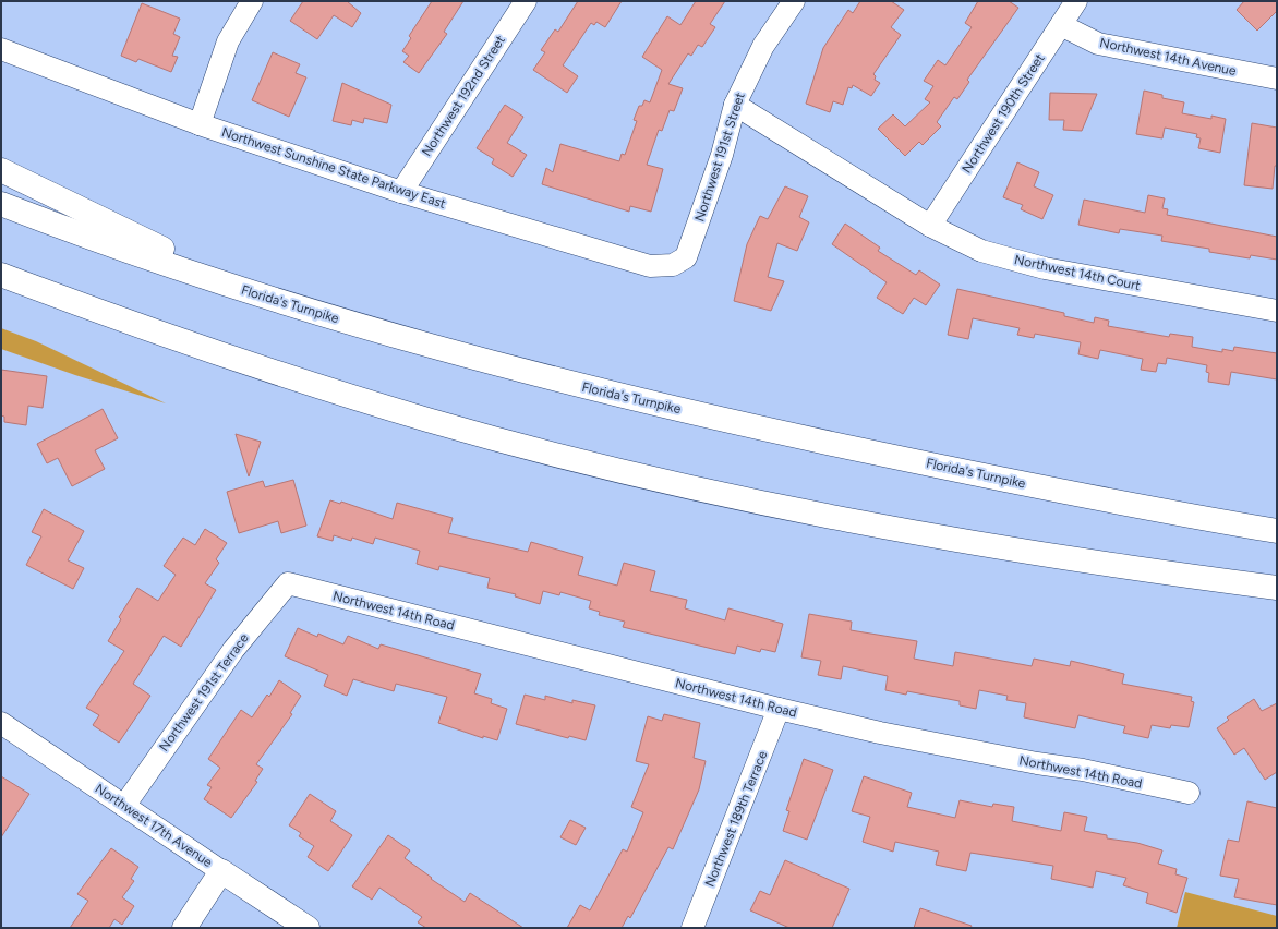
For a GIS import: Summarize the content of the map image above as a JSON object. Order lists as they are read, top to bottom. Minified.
{"streets":{"main road":["Florida's Turnpike","Northwest 17th Avenue"],"street":["Northwest 14th Avenue","Northwest 192nd Street","Northwest 190th Street","Northwest 191st Street","Northwest Sunshine State Parkway East","Northwest 14th Court","Northwest 14th Road","Northwest 191st Terrace","Northwest 189th Terrace"]},"crossings":[["Northwest 14th Avenue","Northwest 190th Street"],["Northwest 192nd Street","Northwest Sunshine State Parkway East"],["Northwest 190th Street","Northwest 14th Court"],["Northwest 191st Street","Northwest Sunshine State Parkway East"],["Northwest 191st Street","Northwest 14th Court"],["Northwest 14th Road","Northwest 191st Terrace"],["Northwest 14th Road","Northwest 189th Terrace"],["Northwest 191st Terrace","Northwest 17th Avenue"]]}
